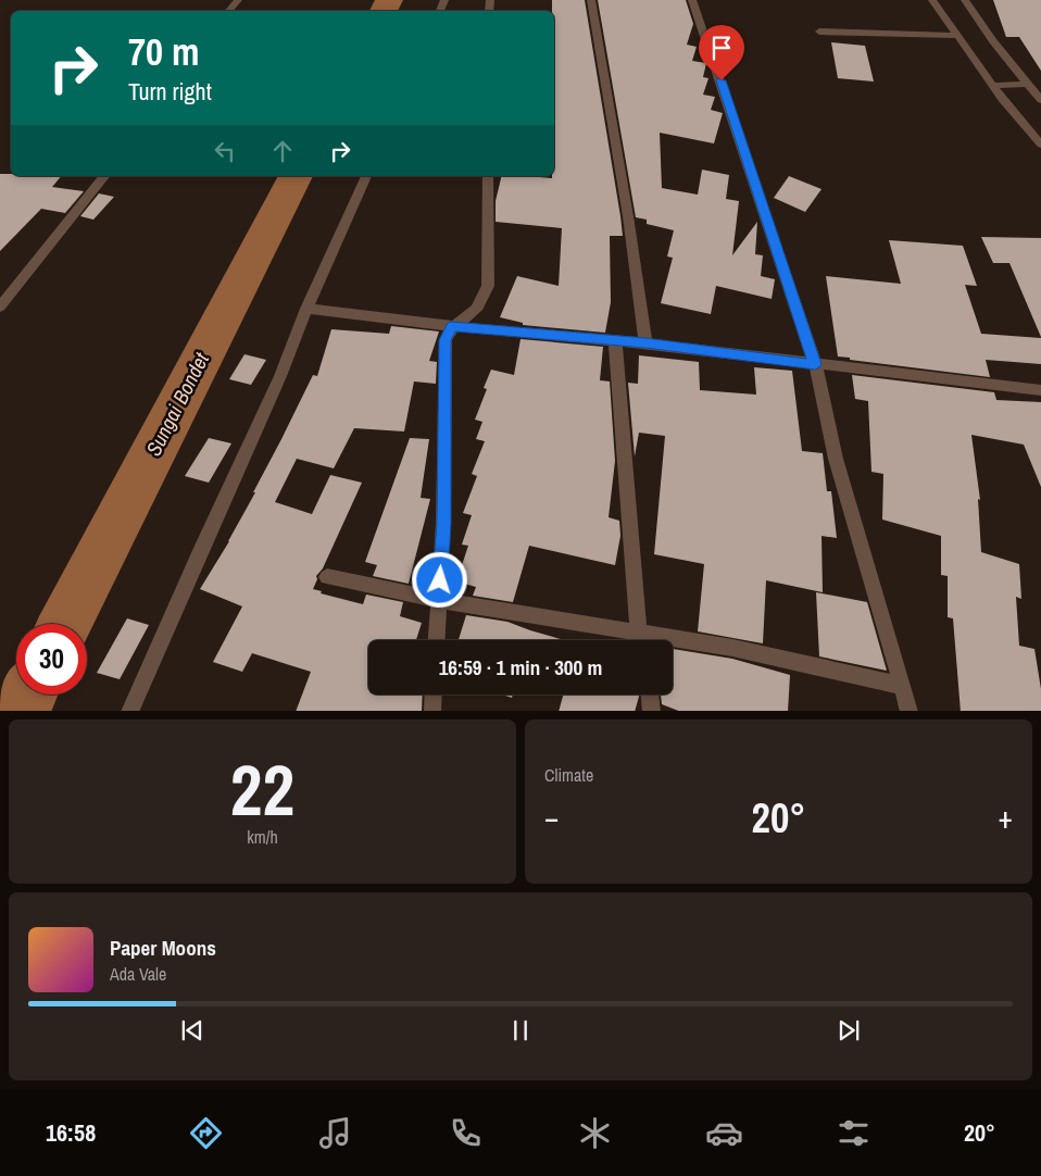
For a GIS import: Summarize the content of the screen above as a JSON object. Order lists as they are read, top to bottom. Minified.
{"water":["Sungai Bondet"],"page":{"turn":["70 m","Turn right"],"limit":"30","trip":"16:59 · 1 min · 300 m","tile":[["22","km/h"],"Climate"],"heat":["−","20°","+"],"song":["Paper Moons","Ada Vale"],"tabs":["16:58","20°"]}}
